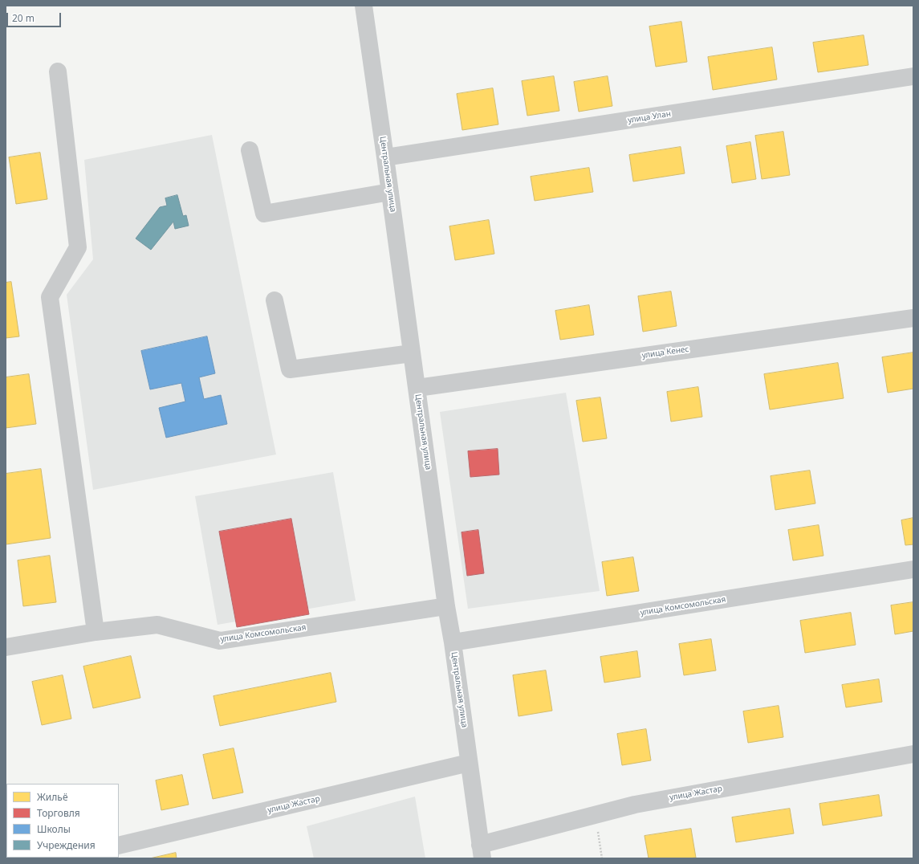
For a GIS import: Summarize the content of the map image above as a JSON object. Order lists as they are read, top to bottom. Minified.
{"streets":{"street":["улица Улан","Центральная улица","улица Кенес","улица Комсомольская","улица Жастар"]},"crossings":[["улица Улан","Центральная улица"],["Центральная улица","улица Кенес"],["Центральная улица","улица Комсомольская"],["Центральная улица","улица Жастар"]],"legend":["Жильё","Торговля","Школы","Учреждения"],"scale_bar":"20 m"}
